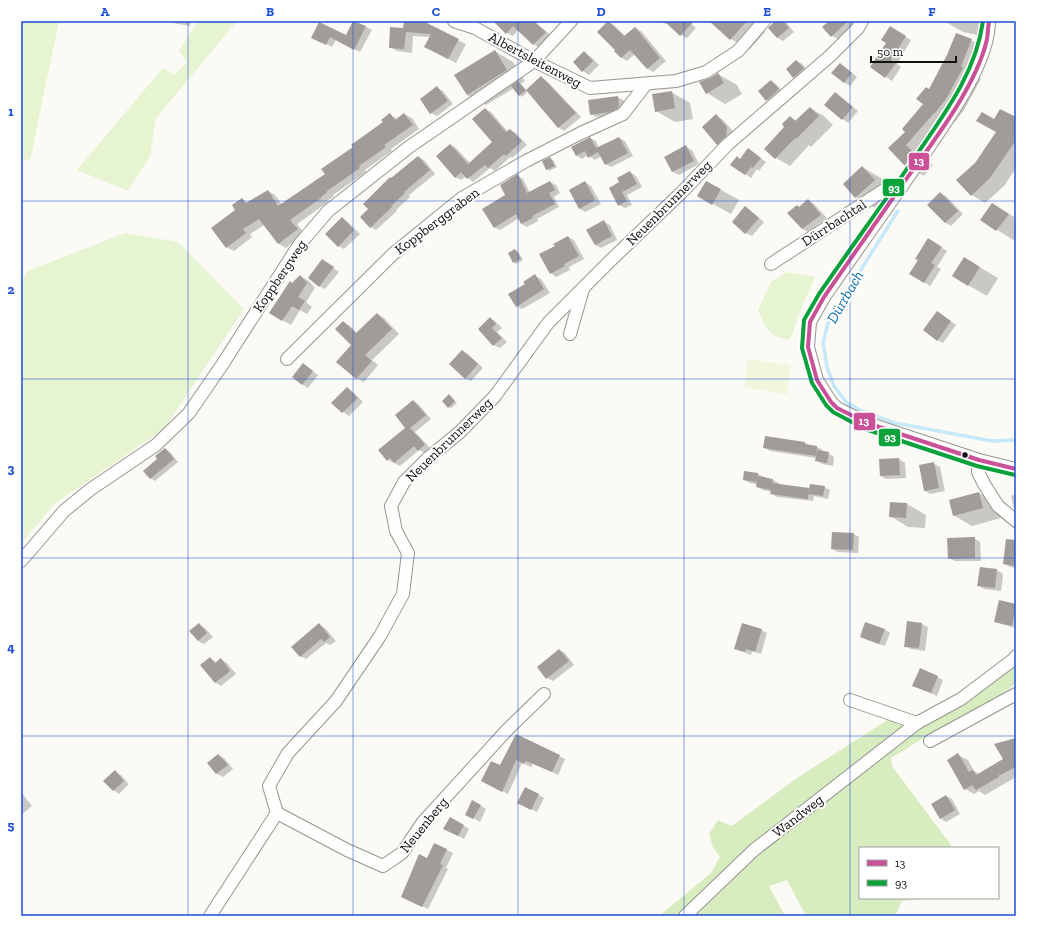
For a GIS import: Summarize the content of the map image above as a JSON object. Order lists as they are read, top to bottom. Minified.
{"streets":{"street":["Albertsleitenweg","Neuenbrunnerweg","Koppberggraben","Dürrbachtal","Koppbergweg","Wandweg","Neuenberg"]},"crossings":[["Albertsleitenweg","Koppberggraben"],["Albertsleitenweg","Koppbergweg"],["Neuenbrunnerweg","Neuenberg"]],"water":["Dürrbach"],"lines":["transit line 13","transit line 93"],"legend":["13","93"],"scale_bar":"50 m","grid":{"columns":["A","B","C","D","E","F"],"rows":["1","2","3","4","5"]}}
